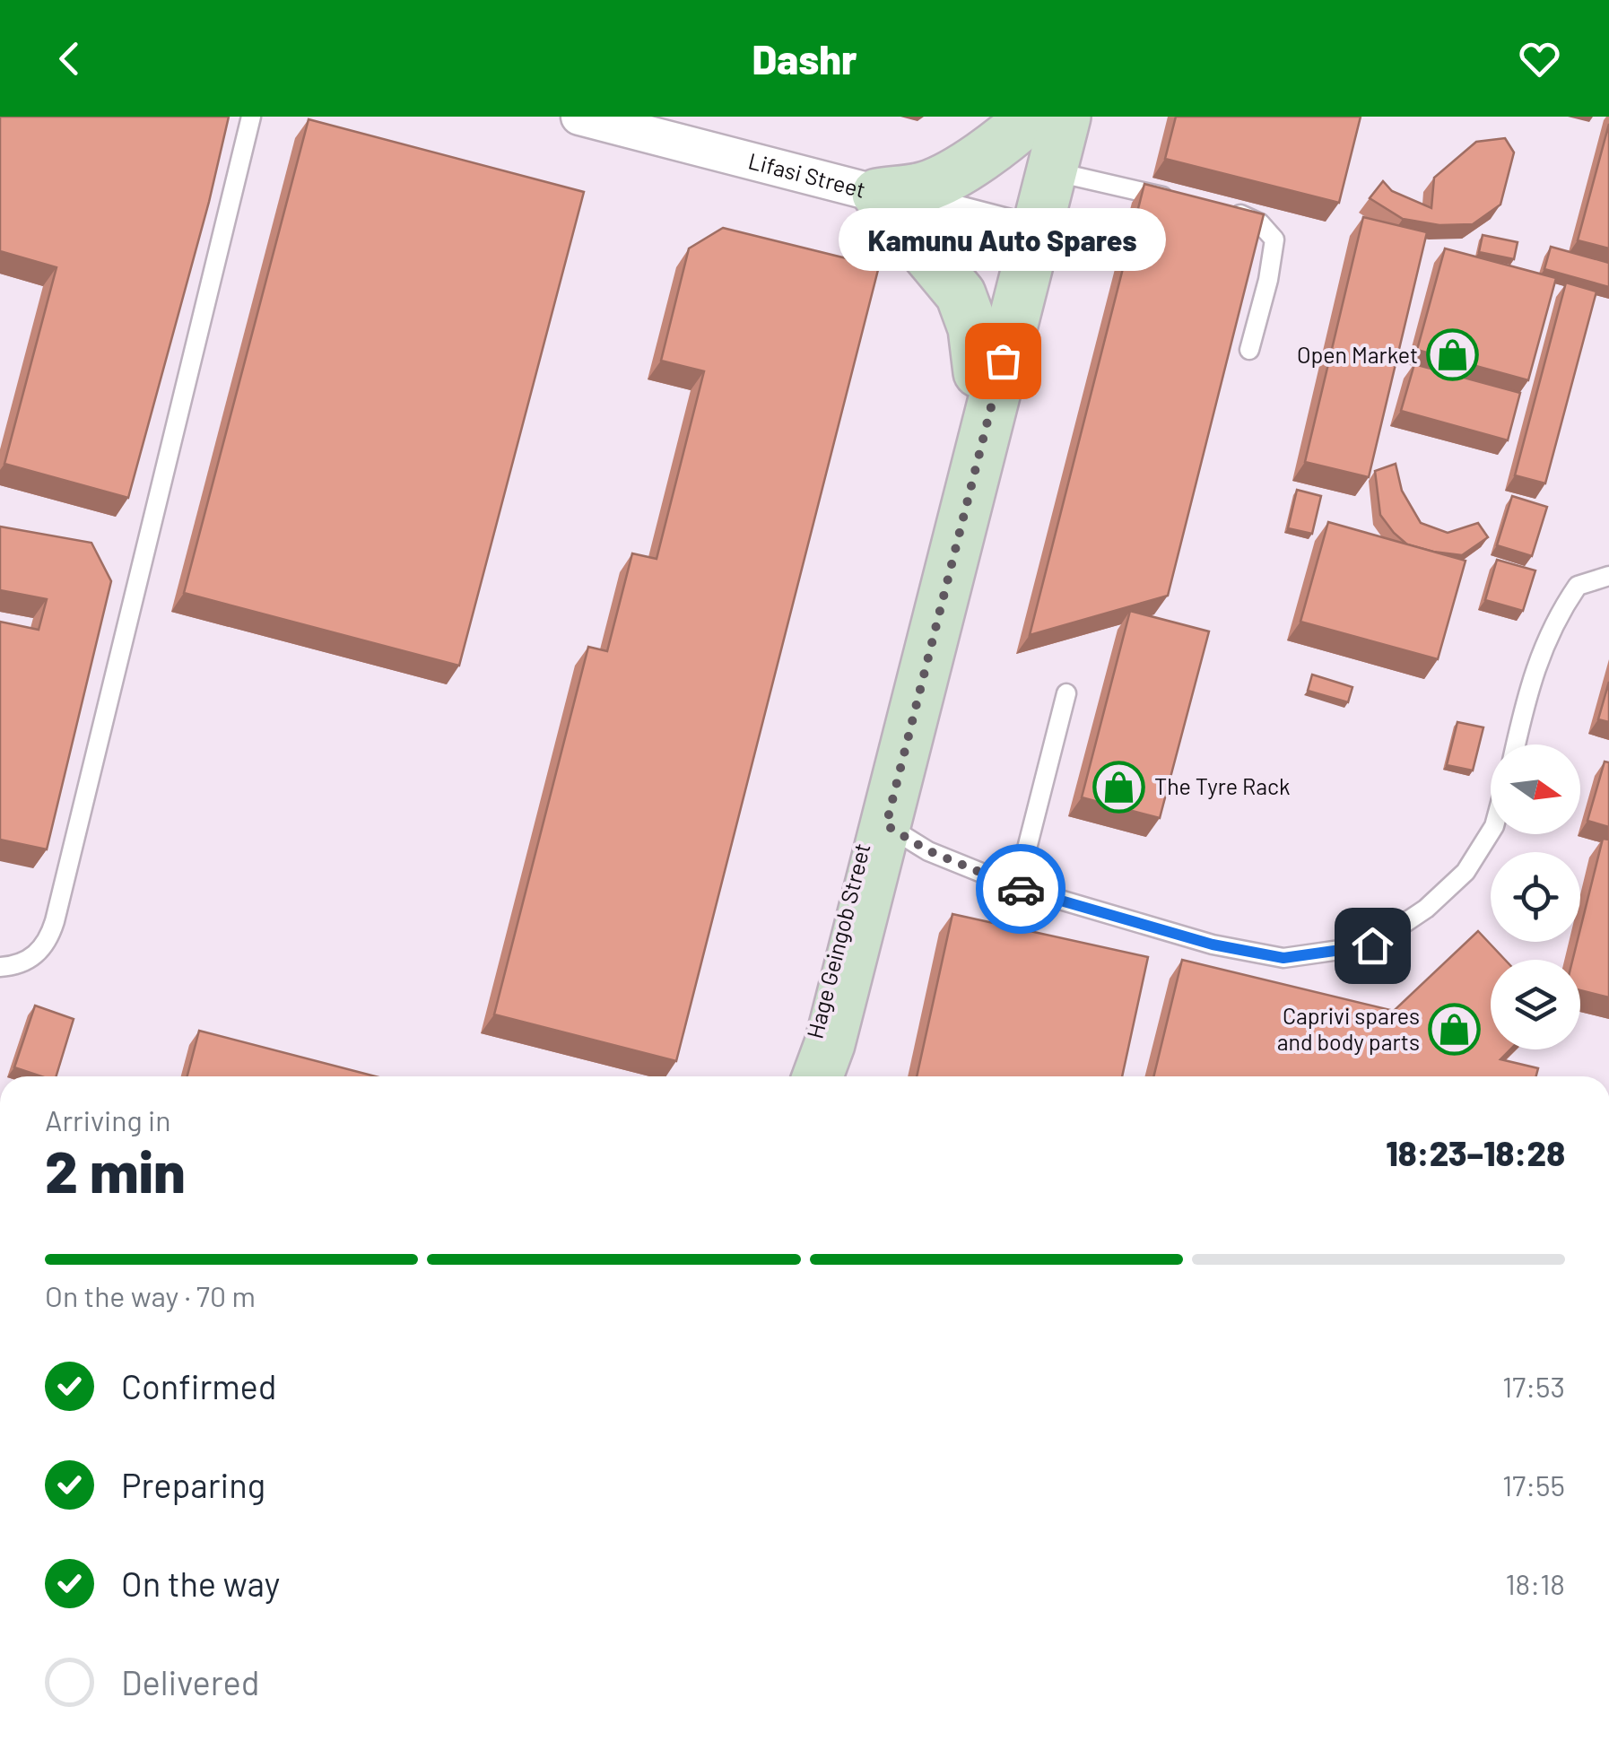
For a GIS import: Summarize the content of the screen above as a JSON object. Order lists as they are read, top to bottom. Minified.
{"streets":{"street":["Lifasi Street","Hage Geingob Street"]},"crossings":[["Lifasi Street","Hage Geingob Street"]],"places":{"shop":["Open Market","The Tyre Rack","Caprivi spares and body parts"],"other":["Kamunu Auto Spares"]},"north":"right","page":{"header":"Dashr","bubble":"Kamunu Auto Spares","heading":["2 min","Arriving in","18:23–18:28"],"bar":"On the way · 70 m","list":[["Confirmed","17:53"],["Preparing","17:55"],["On the way","18:18"],"Delivered"]}}
